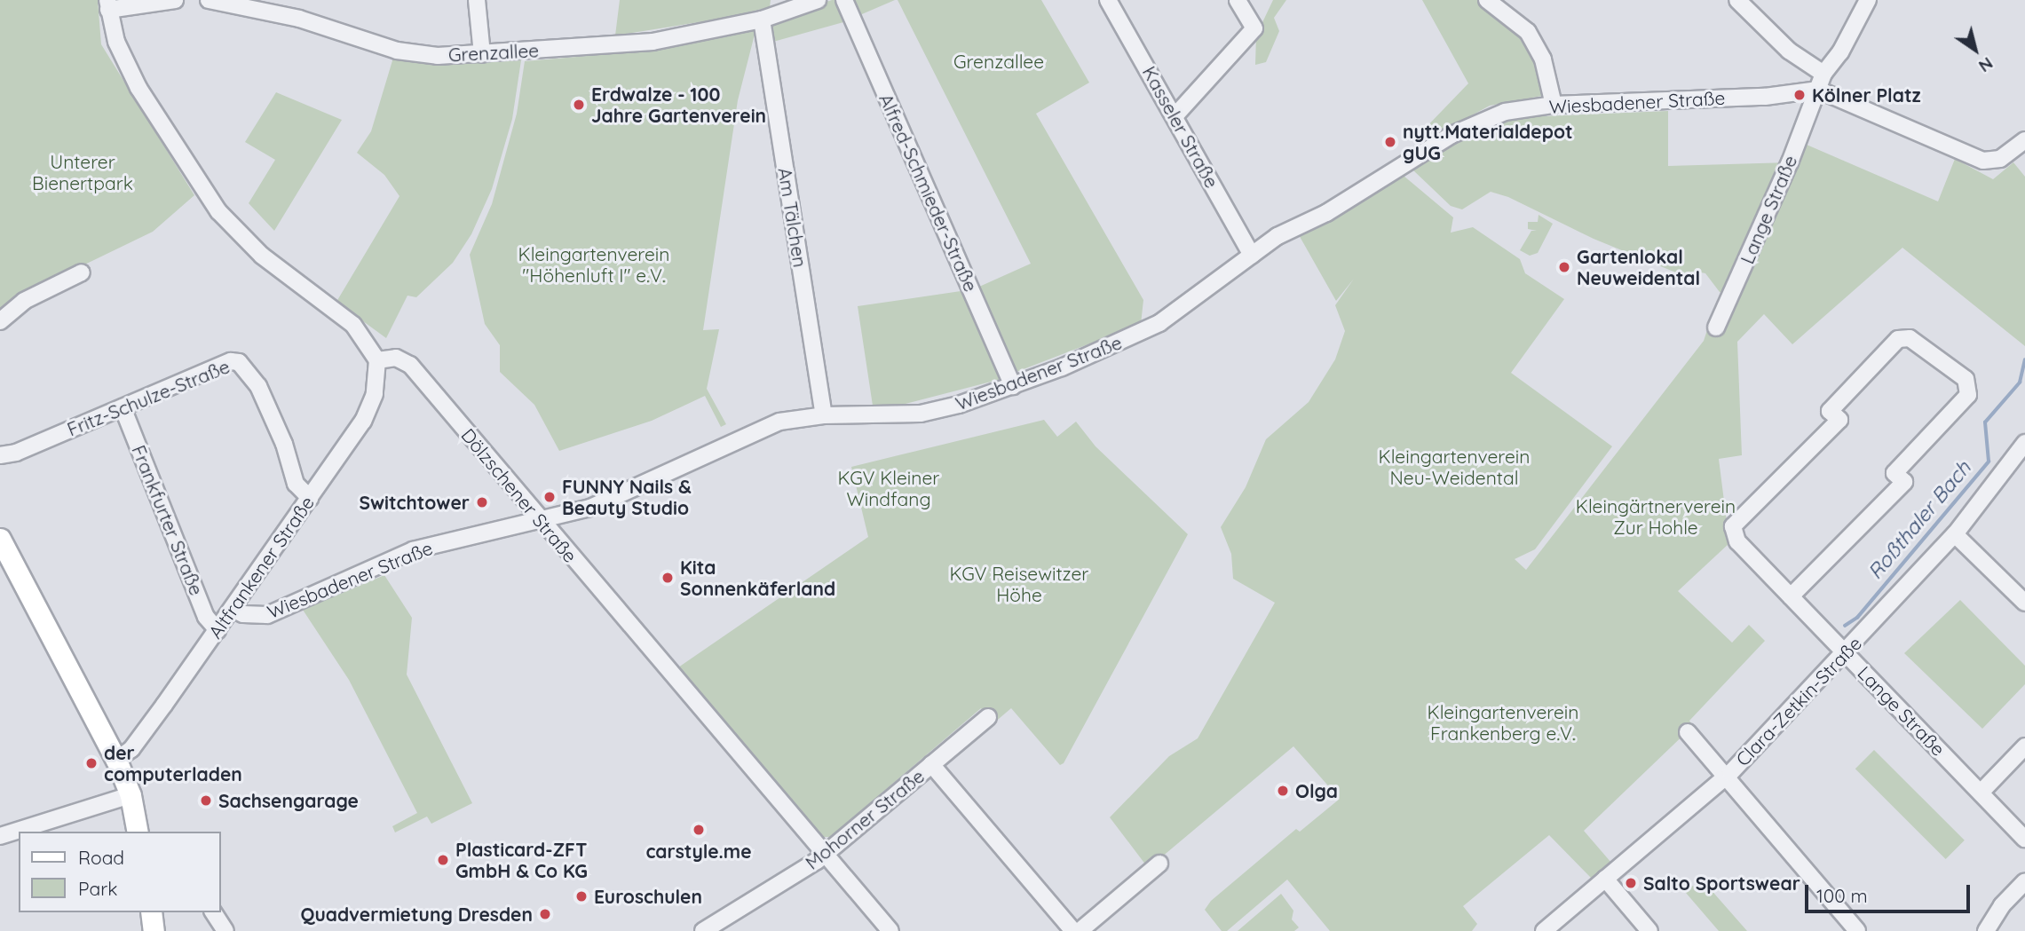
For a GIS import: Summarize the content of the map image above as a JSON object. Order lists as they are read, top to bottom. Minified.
{"streets":{"street":["Grenzallee","Wiesbadener Straße","Kasseler Straße","Alfred-Schmieder-Straße","Lange Straße","Am Tälchen","Fritz-Schulze-Straße","Dölzschener Straße","Frankfurter Straße","Altfrankener Straße","Clara-Zetkin-Straße","Mohorner Straße"]},"crossings":[["Grenzallee","Am Tälchen"],["Wiesbadener Straße","Kasseler Straße"],["Wiesbadener Straße","Alfred-Schmieder-Straße"],["Wiesbadener Straße","Lange Straße"],["Wiesbadener Straße","Am Tälchen"],["Wiesbadener Straße","Dölzschener Straße"],["Wiesbadener Straße","Altfrankener Straße"],["Lange Straße","Clara-Zetkin-Straße"],["Fritz-Schulze-Straße","Frankfurter Straße"],["Fritz-Schulze-Straße","Altfrankener Straße"],["Dölzschener Straße","Altfrankener Straße"],["Dölzschener Straße","Mohorner Straße"],["Frankfurter Straße","Altfrankener Straße"]],"water":["Roßthaler Bach"],"parks":["Grenzallee","Unterer Bienertpark","Kleingartenverein \"Höhenluft I\" e.V.","Kleingartenverein Neu-Weidental","KGV Kleiner Windfang","Kleingärtnerverein Zur Hohle","KGV Reisewitzer Höhe","Kleingartenverein Frankenberg e.V."],"places":["Kölner Platz","Erdwalze - 100 Jahre Gartenverein","nytt.Materialdepot gUG","Gartenlokal Neuweidental","FUNNY Nails & Beauty Studio","Switchtower","Kita Sonnenkäferland","der computerladen","Olga","Sachsengarage","carstyle.me","Plasticard-ZFT GmbH & Co KG","Salto Sportswear","Euroschulen","Quadvermietung Dresden"],"legend":["Road","Park"],"scale_bar":"100 m","north":"bottom right"}
